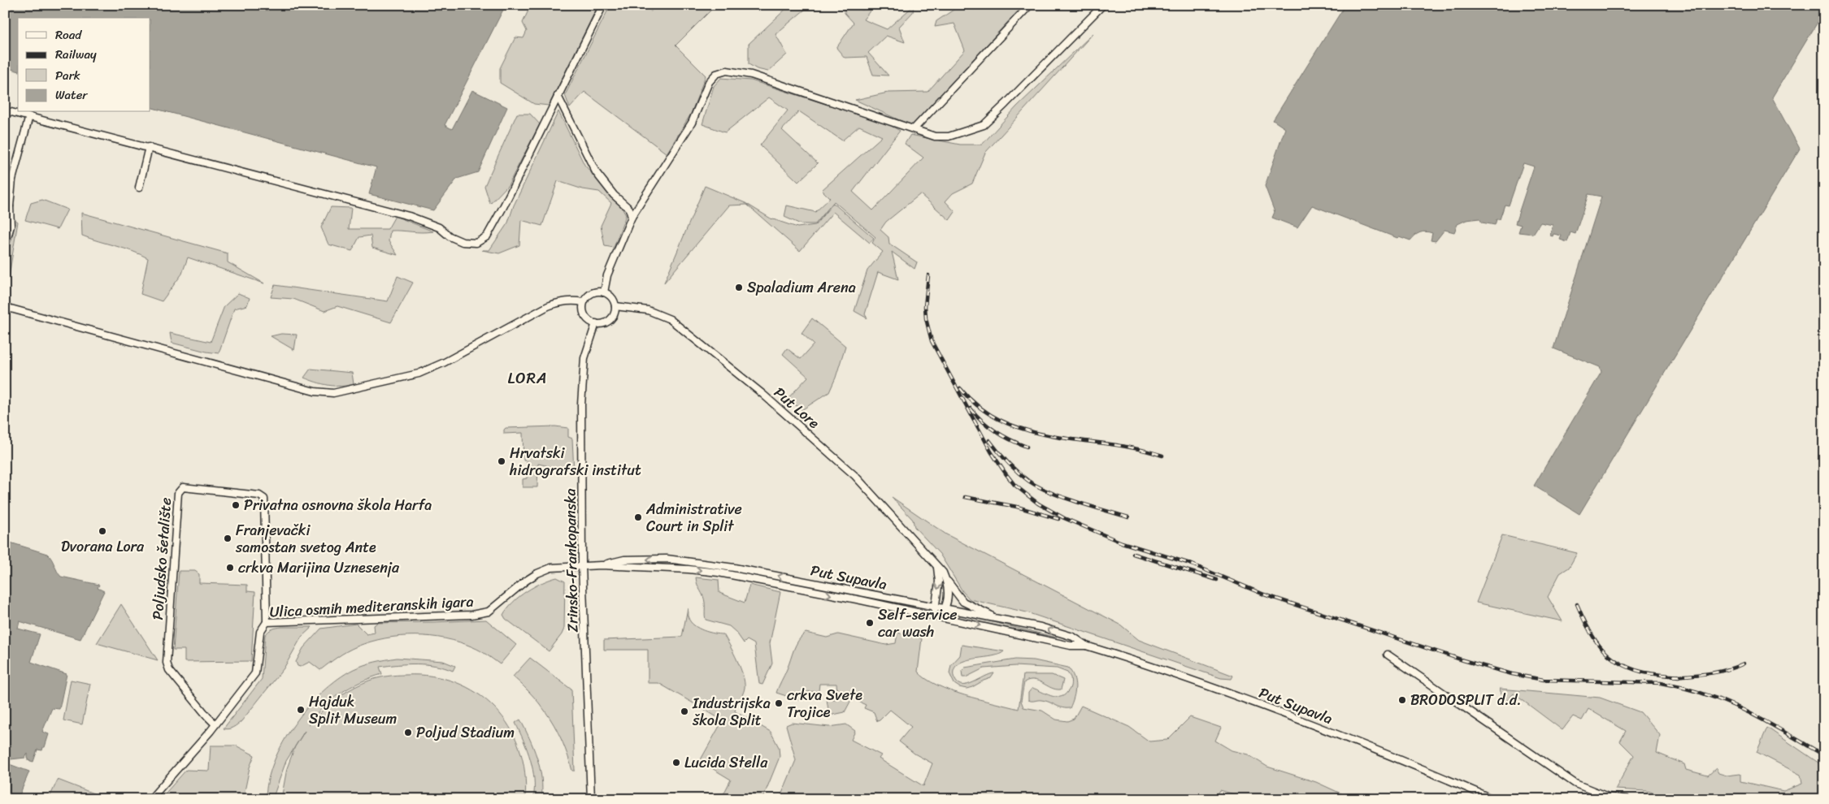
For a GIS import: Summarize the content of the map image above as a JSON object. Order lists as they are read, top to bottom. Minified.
{"streets":{"street":["Put Lore","Poljudsko šetalište","Zrinsko-Frankopanska","Put Supavla","Ulica osmih mediteranskih igara"]},"crossings":[["Put Lore","Zrinsko-Frankopanska"],["Put Lore","Put Supavla"],["Poljudsko šetalište","Ulica osmih mediteranskih igara"],["Zrinsko-Frankopanska","Put Supavla"],["Zrinsko-Frankopanska","Ulica osmih mediteranskih igara"],["Put Supavla","Ulica osmih mediteranskih igara"]],"districts":["LORA"],"places":["Spaladium Arena","Hrvatski hidrografski institut","Privatna osnovna škola Harfa","Administrative Court in Split","Dvorana Lora","Franjevački samostan svetog Ante","crkva Marijina Uznesenja","Self-service car wash","BRODOSPLIT d.d.","crkva Svete Trojice","Hajduk Split Museum","Industrijska škola Split","Poljud Stadium","Lucida Stella"],"legend":["Road","Railway","Park","Water"]}
